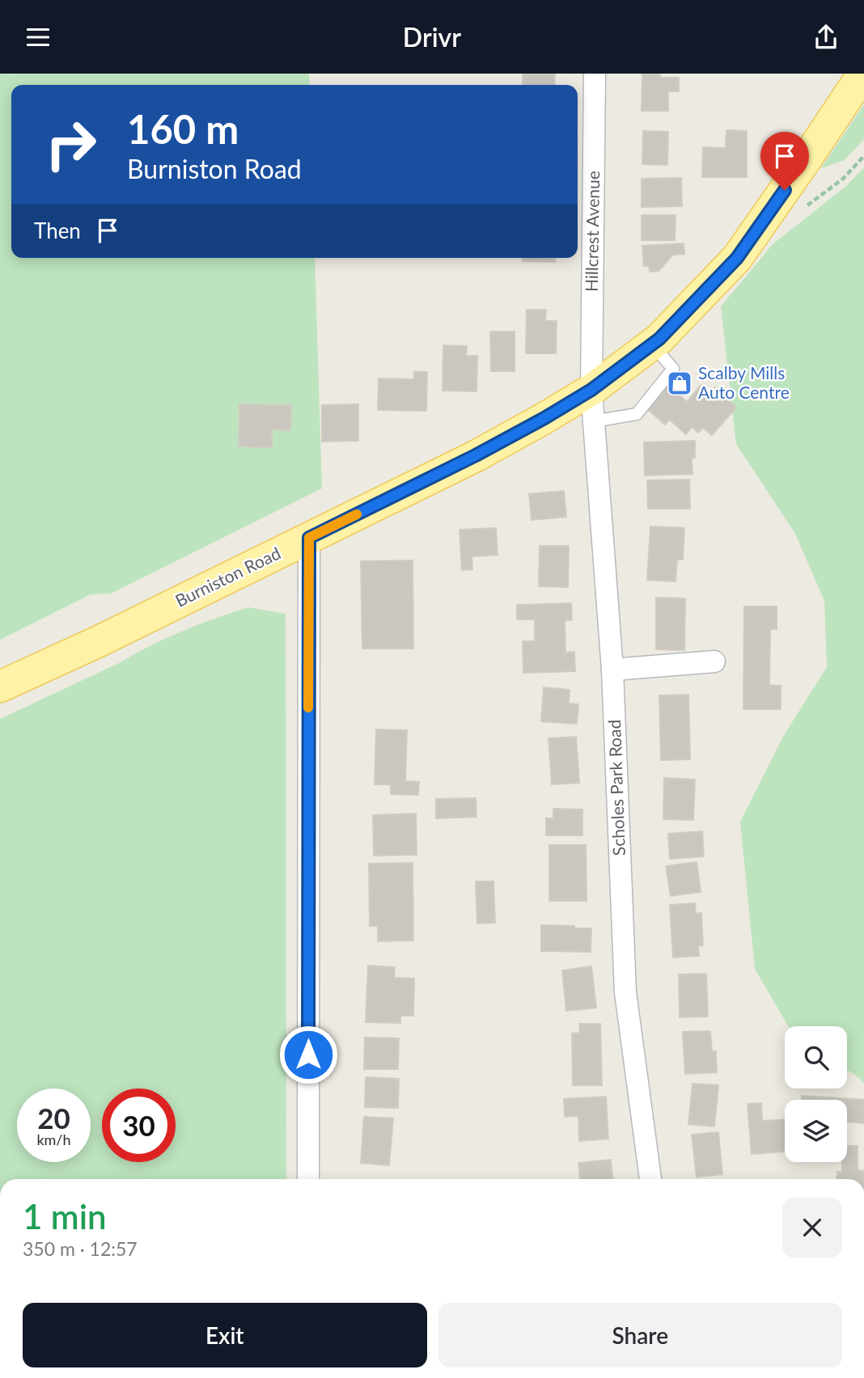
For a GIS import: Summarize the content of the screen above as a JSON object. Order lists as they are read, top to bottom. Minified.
{"streets":{"main road":["Burniston Road"],"street":["Hillcrest Avenue","Scholes Park Road"]},"crossings":[["Hillcrest Avenue","Burniston Road"],["Hillcrest Avenue","Scholes Park Road"],["Burniston Road","Scholes Park Road"]],"places":{"shop":["Scalby Mills Auto Centre"]},"page":{"header":"Drivr","turn":["160 m","Burniston Road"],"then":"Then","speed":"20 km/h","limit":"30","heading":["1 min","350 m · 12:57"],"buttons":["Exit","Share"]}}
